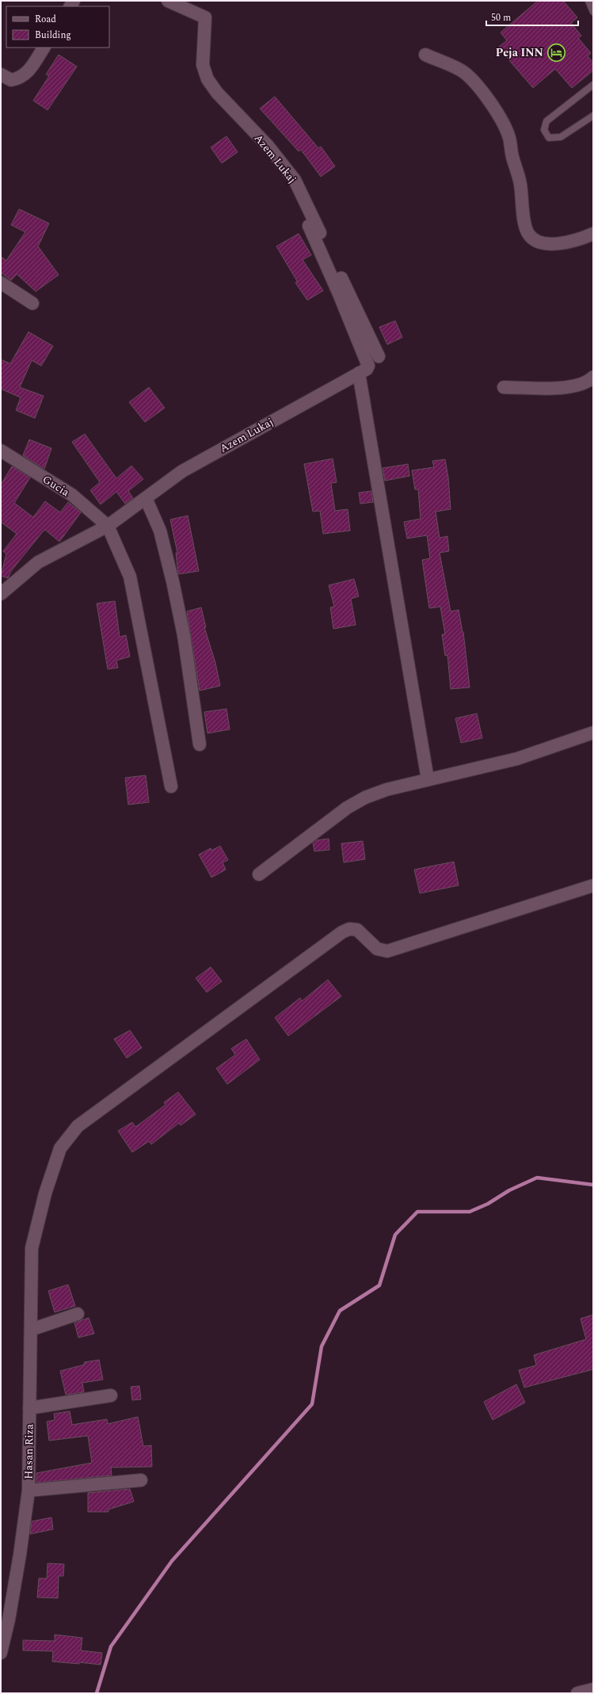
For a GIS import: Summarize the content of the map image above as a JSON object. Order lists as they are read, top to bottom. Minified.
{"streets":{"street":["Azem Lukaj","Gucia","Hasan Riza"]},"crossings":[["Azem Lukaj","Gucia"]],"places":{"hotel":["Peja INN"]},"legend":["Road","Building"],"scale_bar":"50 m"}
